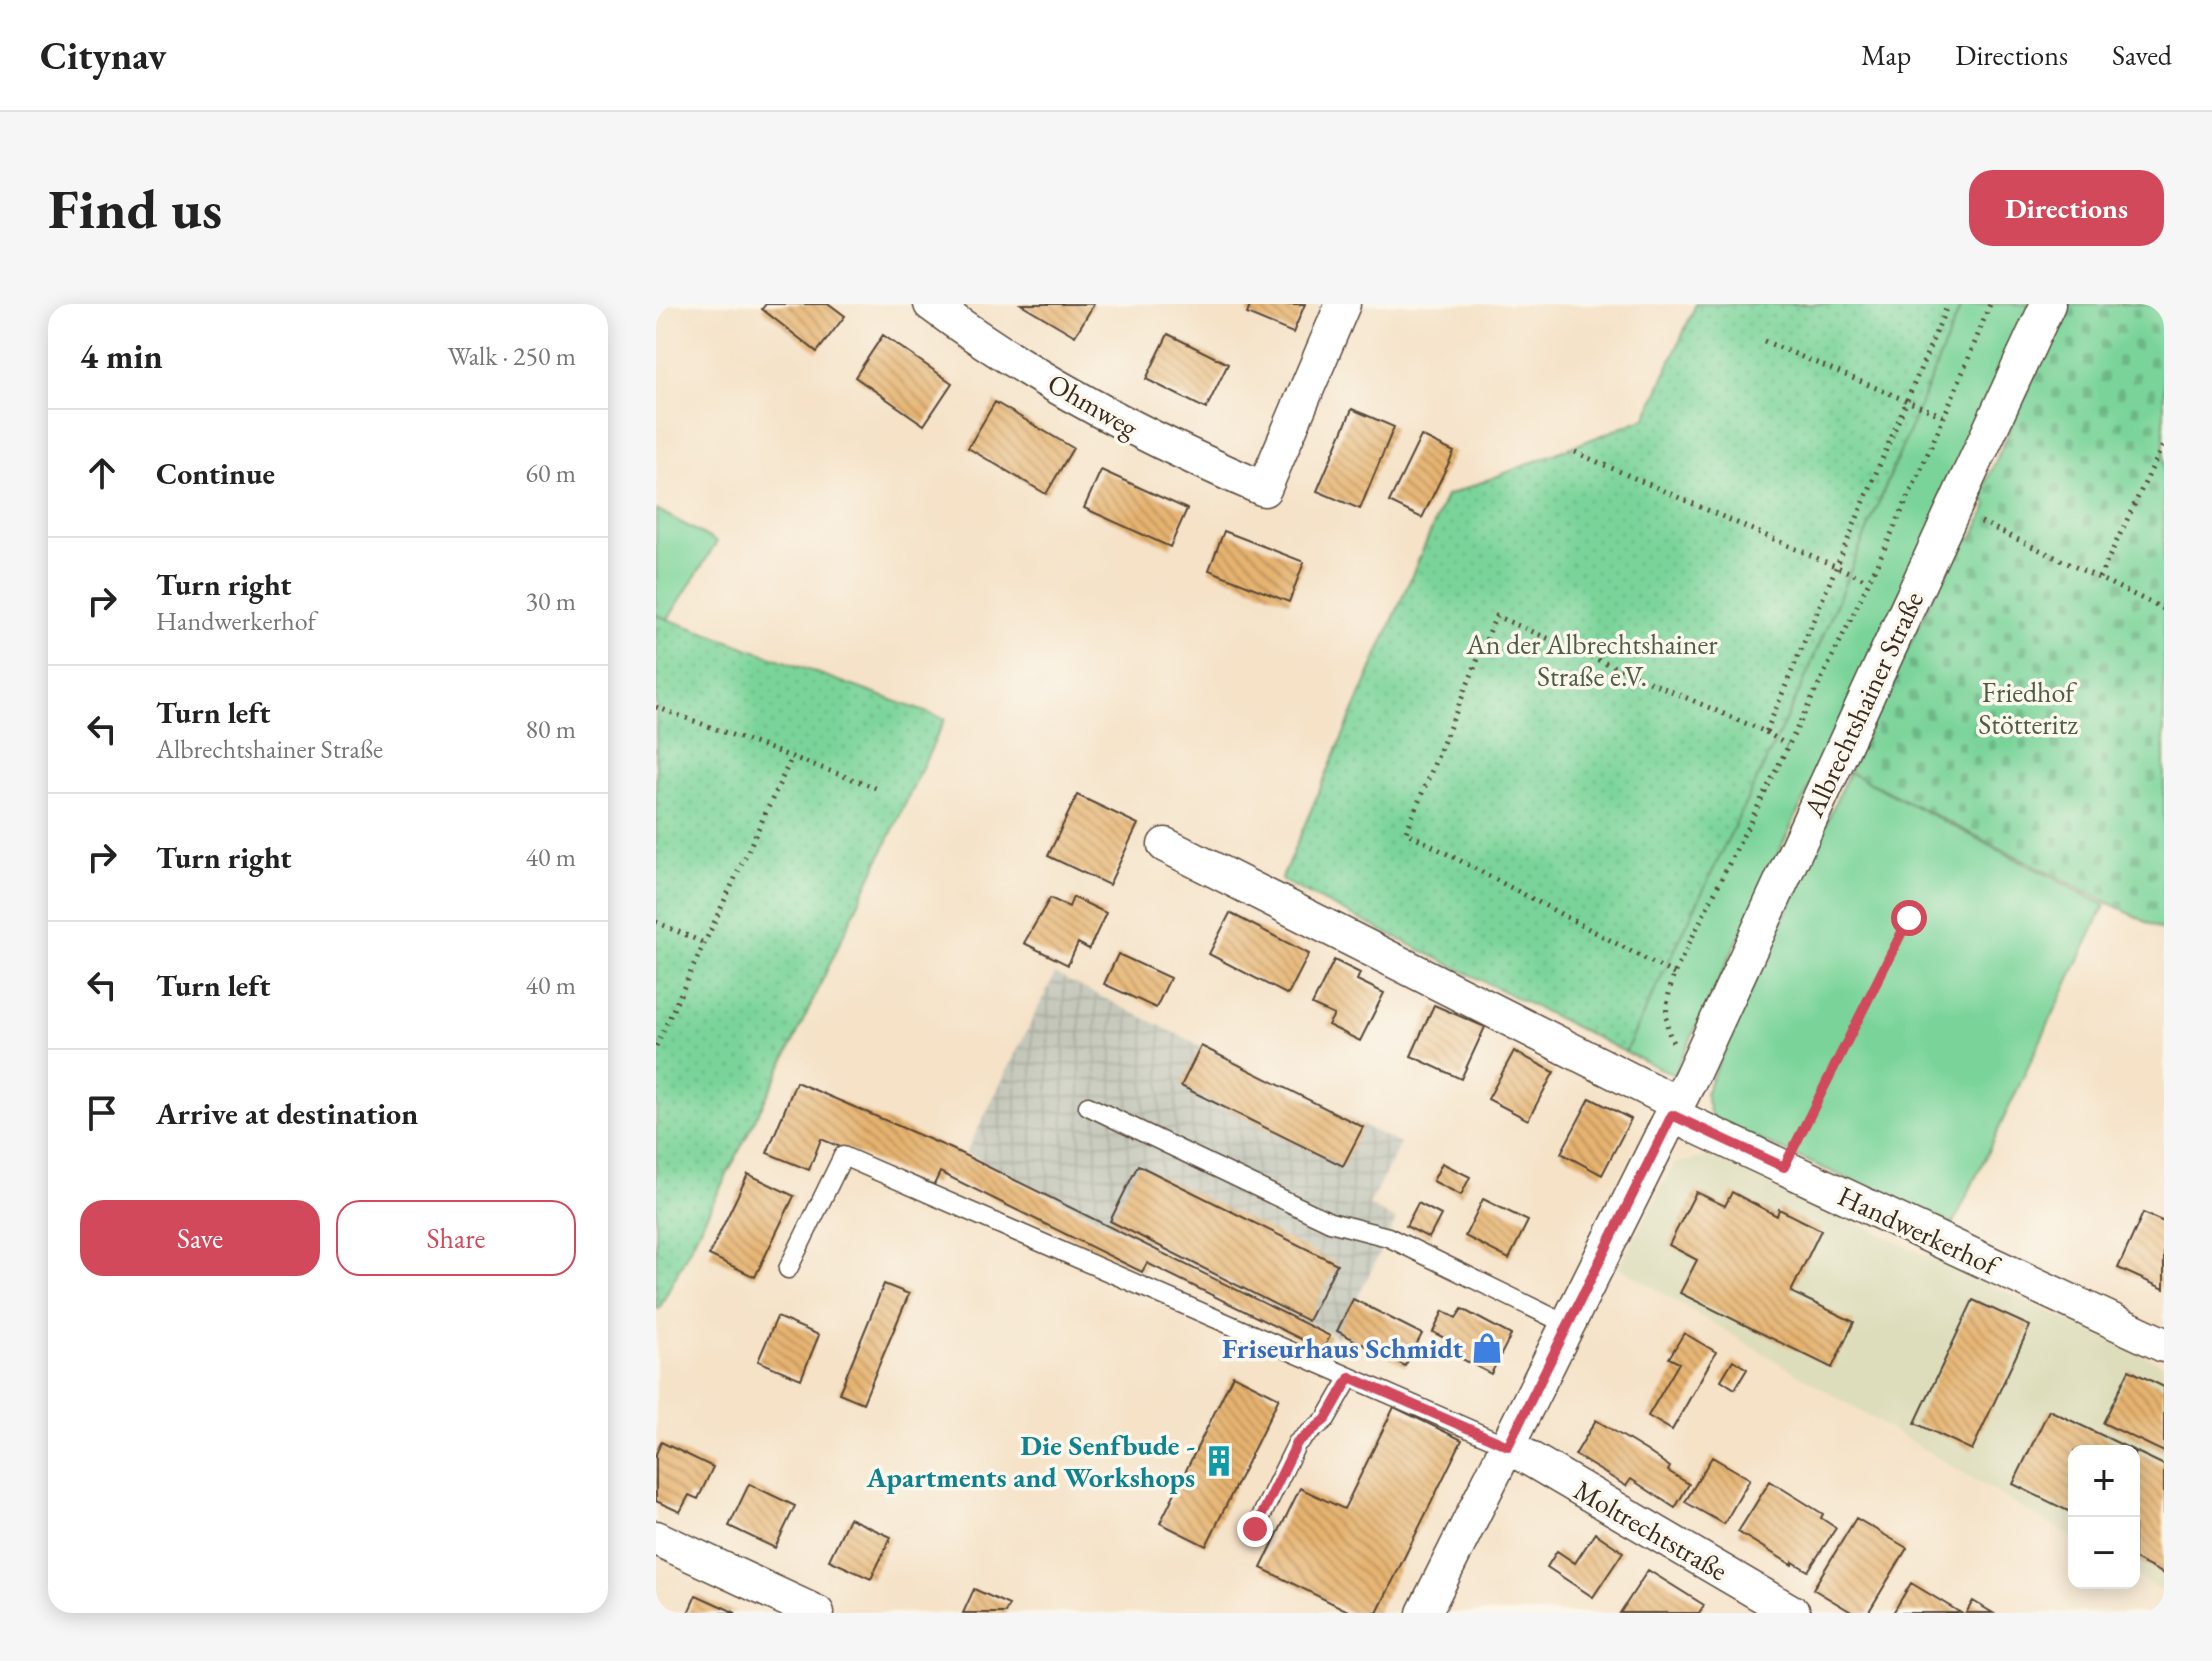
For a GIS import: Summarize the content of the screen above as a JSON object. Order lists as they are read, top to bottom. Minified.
{"streets":{"street":["Ohmweg","Albrechtshainer Straße","Handwerkerhof","Moltrechtstraße"]},"crossings":[["Albrechtshainer Straße","Handwerkerhof"],["Albrechtshainer Straße","Moltrechtstraße"]],"parks":["An der Albrechtshainer Straße e.V.","Friedhof Stötteritz"],"places":{"shop":["Friseurhaus Schmidt"],"building":["Die Senfbude - Apartments and Workshops"]},"page":{"header":"Citynav","nav":["Map","Directions","Saved"],"buttons":["Directions",["Save","Share"]],"title":"Find us","heading":["4 min","Walk · 250 m"],"list":[["Continue","60 m"],["Turn right","Handwerkerhof","30 m"],["Turn left","Albrechtshainer Straße","80 m"],["Turn right","40 m"],["Turn left","40 m"],"Arrive at destination"],"map_buttons":["+","−"]}}
